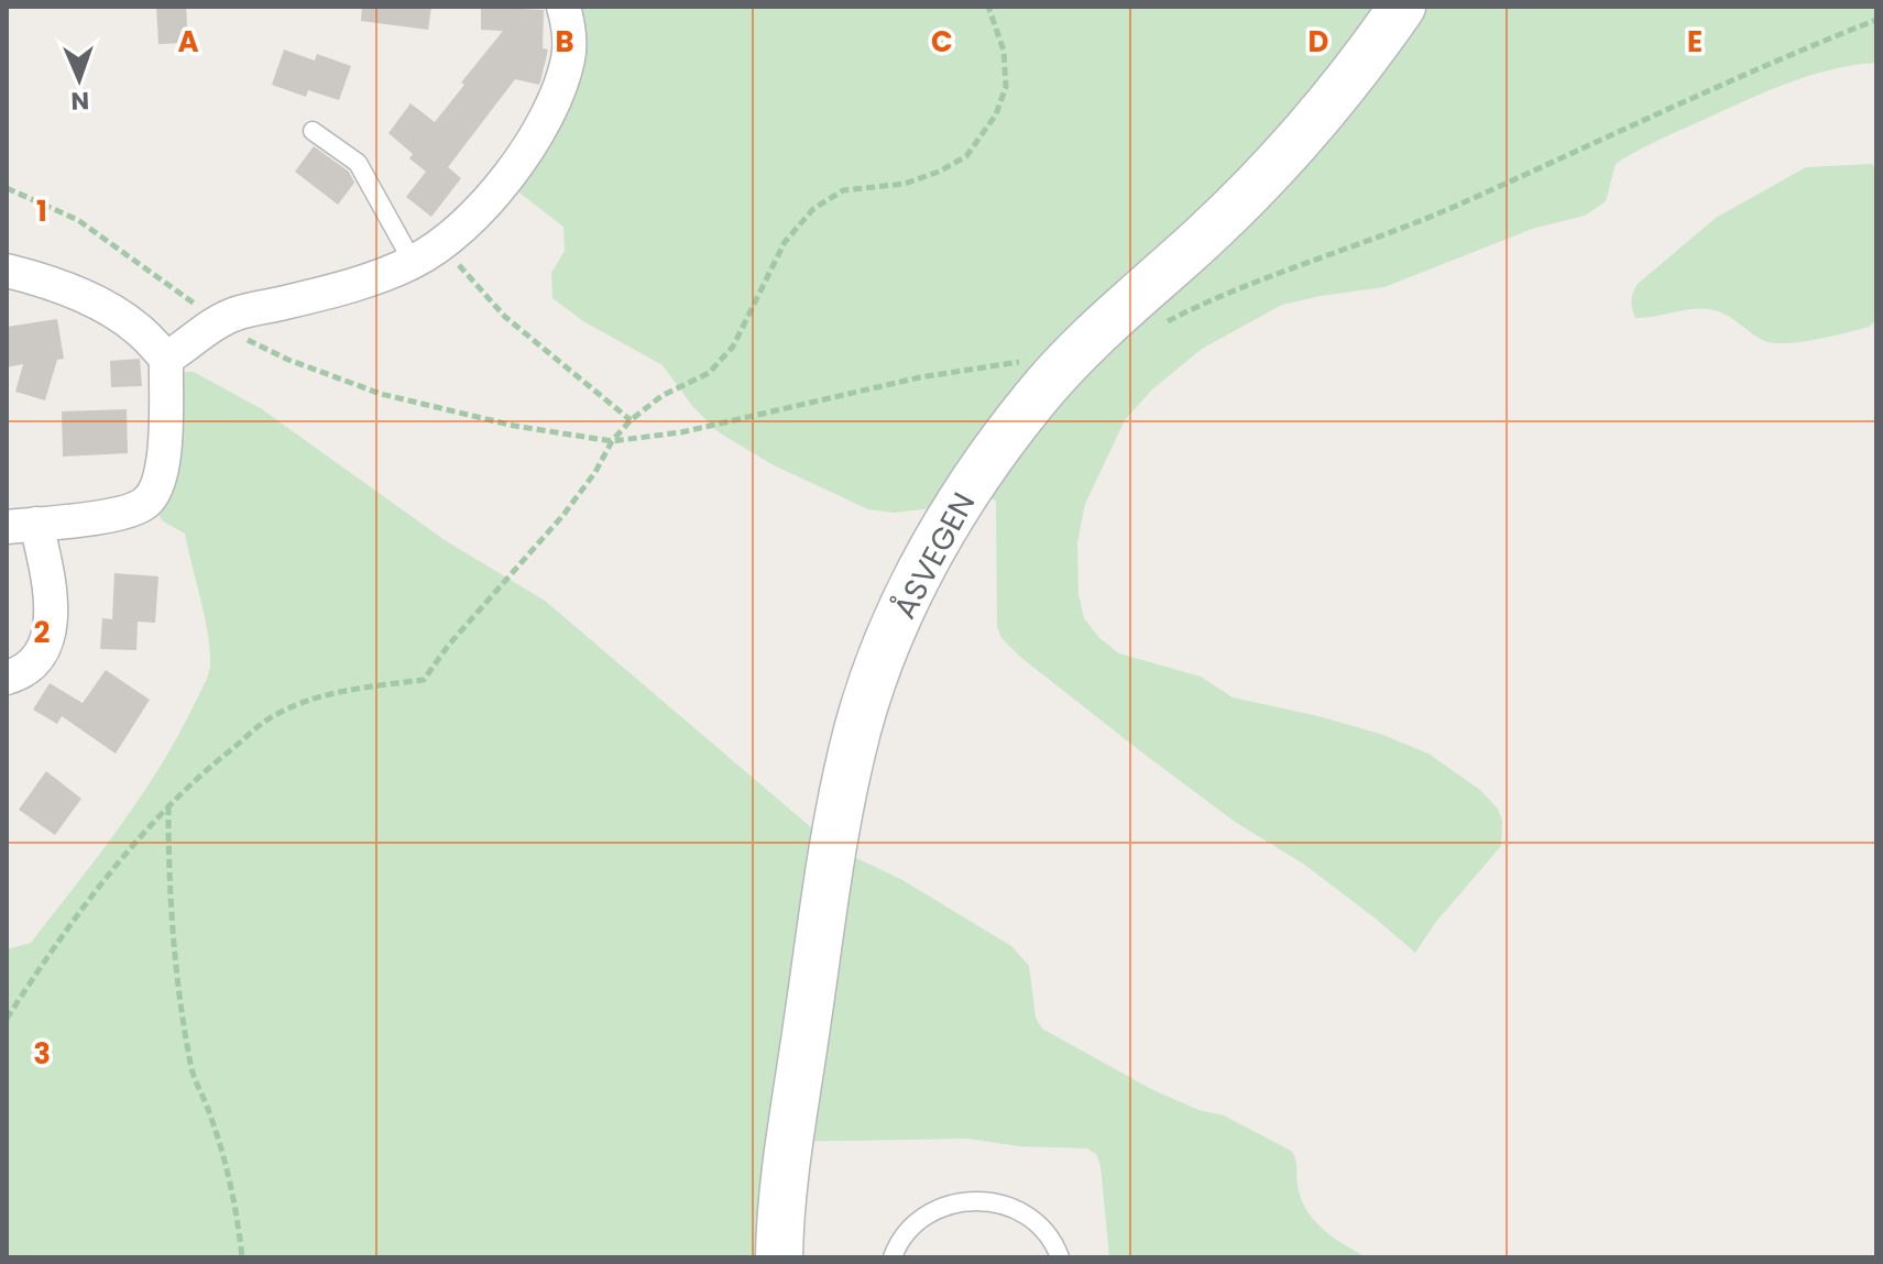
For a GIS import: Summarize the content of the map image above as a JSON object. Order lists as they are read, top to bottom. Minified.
{"streets":{"main road":["ÅSVEGEN"]},"north":"bottom","grid":{"columns":["A","B","C","D","E"],"rows":["1","2","3"]}}
